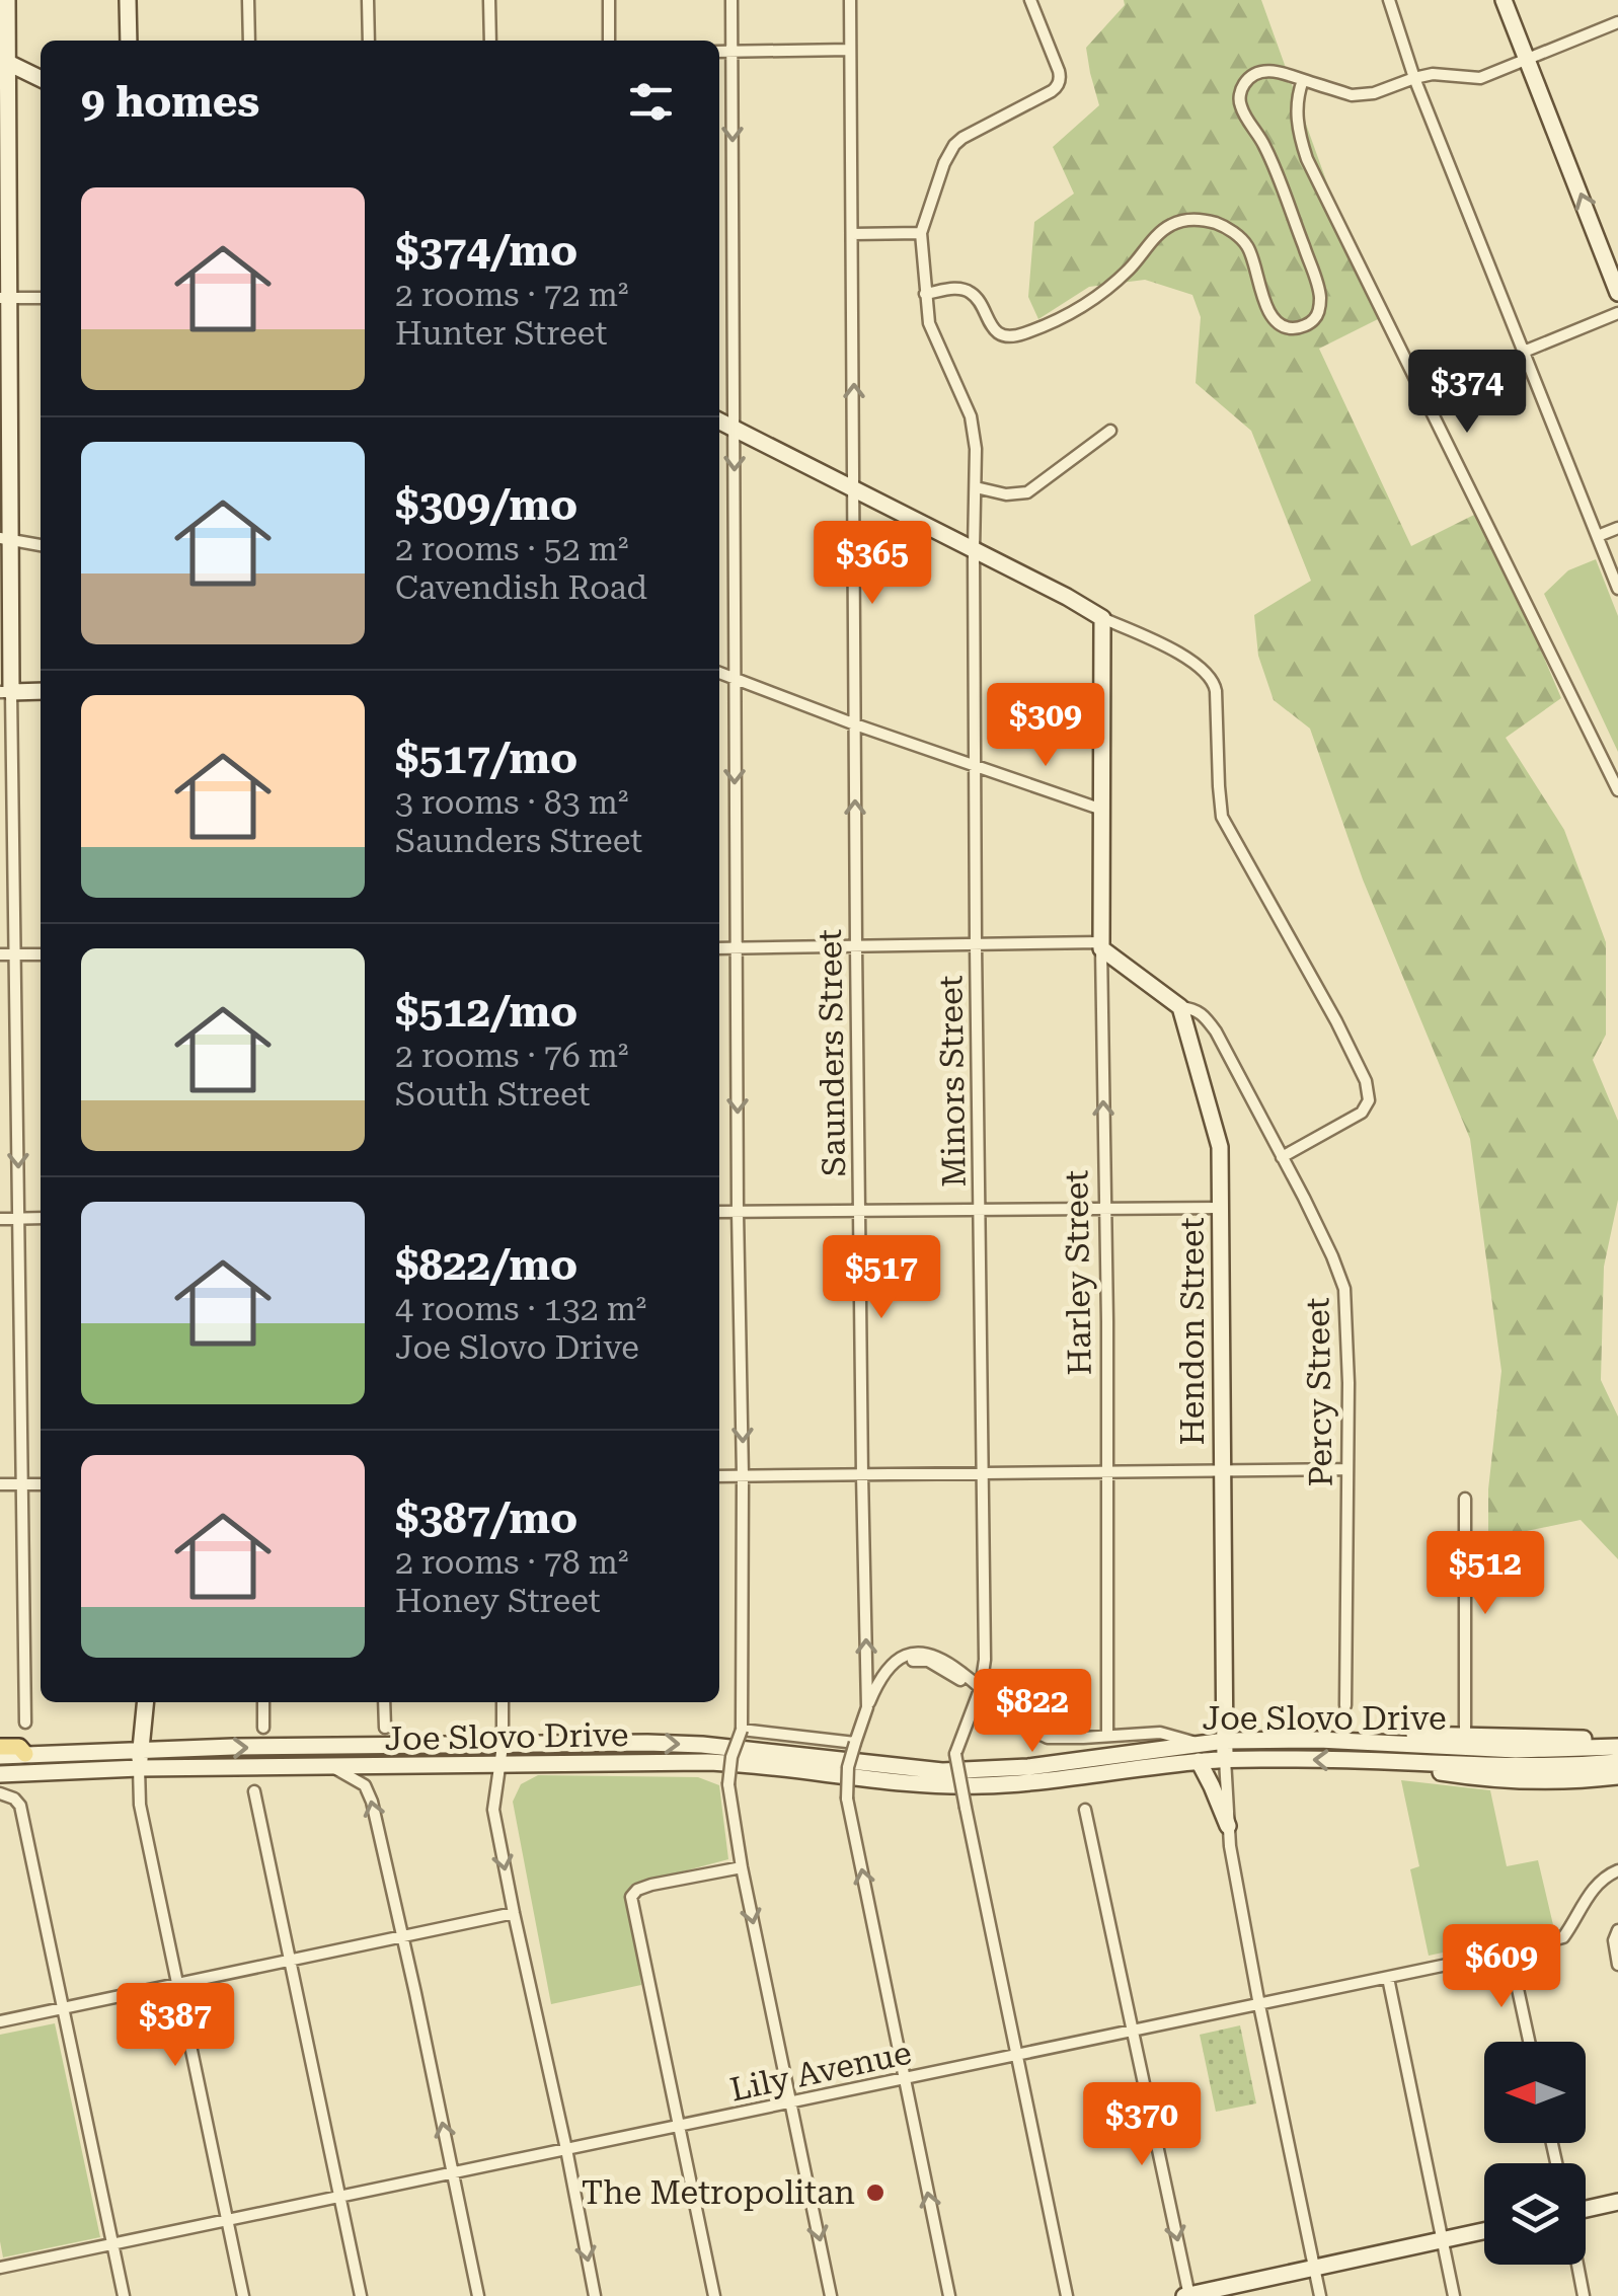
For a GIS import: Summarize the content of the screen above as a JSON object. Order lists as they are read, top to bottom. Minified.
{"streets":{"main road":["Harley Street","Hendon Street","Joe Slovo Drive"],"street":["Saunders Street","Minors Street","Percy Street","Lily Avenue"]},"crossings":[["Saunders Street","Lily Avenue"],["Minors Street","Lily Avenue"],["Hendon Street","Percy Street"],["Hendon Street","Joe Slovo Drive"]],"one_way":["Saunders Street"],"places":["The Metropolitan"],"north":"left","page":{"heading":"9 homes","list":[{"name":"$374/mo","note":"2 rooms · 72 m² · Hunter Street"},{"name":"$309/mo","note":"2 rooms · 52 m² · Cavendish Road"},{"name":"$517/mo","note":"3 rooms · 83 m² · Saunders Street"},{"name":"$512/mo","note":"2 rooms · 76 m² · South Street"},{"name":"$822/mo","note":"4 rooms · 132 m² · Joe Slovo Drive"},{"name":"$387/mo","note":"2 rooms · 78 m² · Honey Street"}],"price":["$374","$365","$309","$517","$512","$822","$609","$387","$370"]}}
